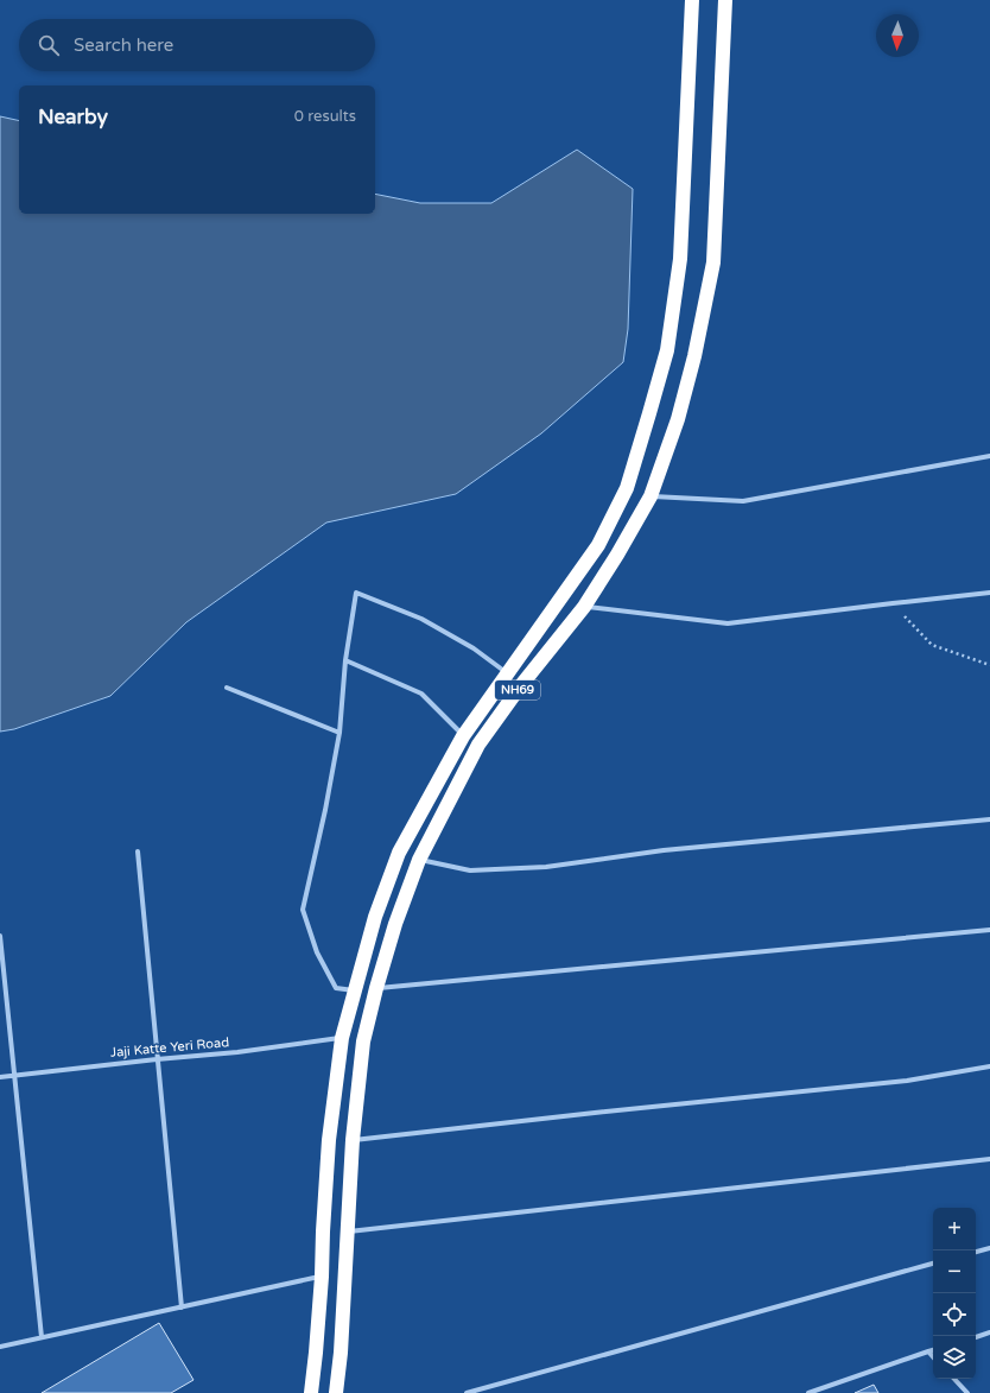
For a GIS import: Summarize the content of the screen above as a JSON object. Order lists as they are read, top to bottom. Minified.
{"streets":{"highway":["NH69"],"street":["Jaji Katte Yeri Road"]},"crossings":[["NH69","Jaji Katte Yeri Road"]],"north":"bottom","page":{"search":"Search here","heading":["Nearby","0 results"],"map_buttons":["+","−"]}}
